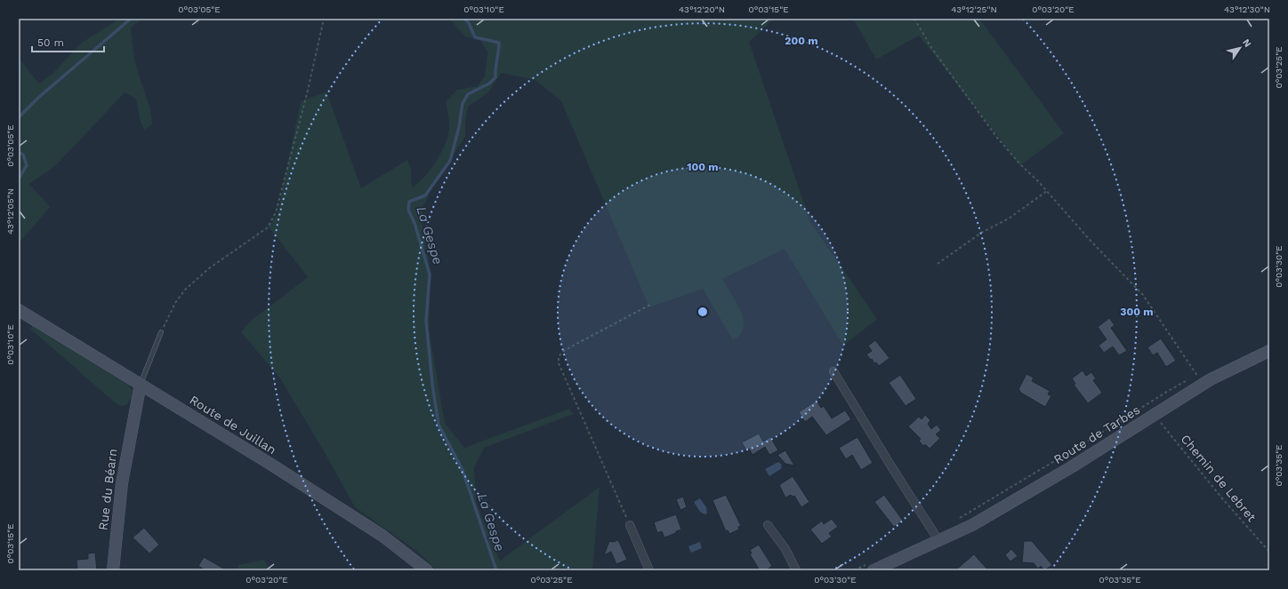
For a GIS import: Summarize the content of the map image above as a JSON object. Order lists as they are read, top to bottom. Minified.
{"streets":{"street":["Route de Juillan","Route de Tarbes","Rue du Béarn"],"path":["Chemin de Lebret"]},"crossings":[["Route de Juillan","Rue du Béarn"],["Route de Tarbes","Chemin de Lebret"]],"water":["La Gespe"],"scale_bar":"50 m","north":"top right","coordinates":["0°03'05\"E","0°03'10\"E","43°12'20\"N","0°03'15\"E","43°12'25\"N","0°03'20\"E","43°12'30\"N","0°03'25\"E","43°12'05\"N","0°03'30\"E","0°03'35\"E"],"rings":["200 m","100 m","300 m"]}
